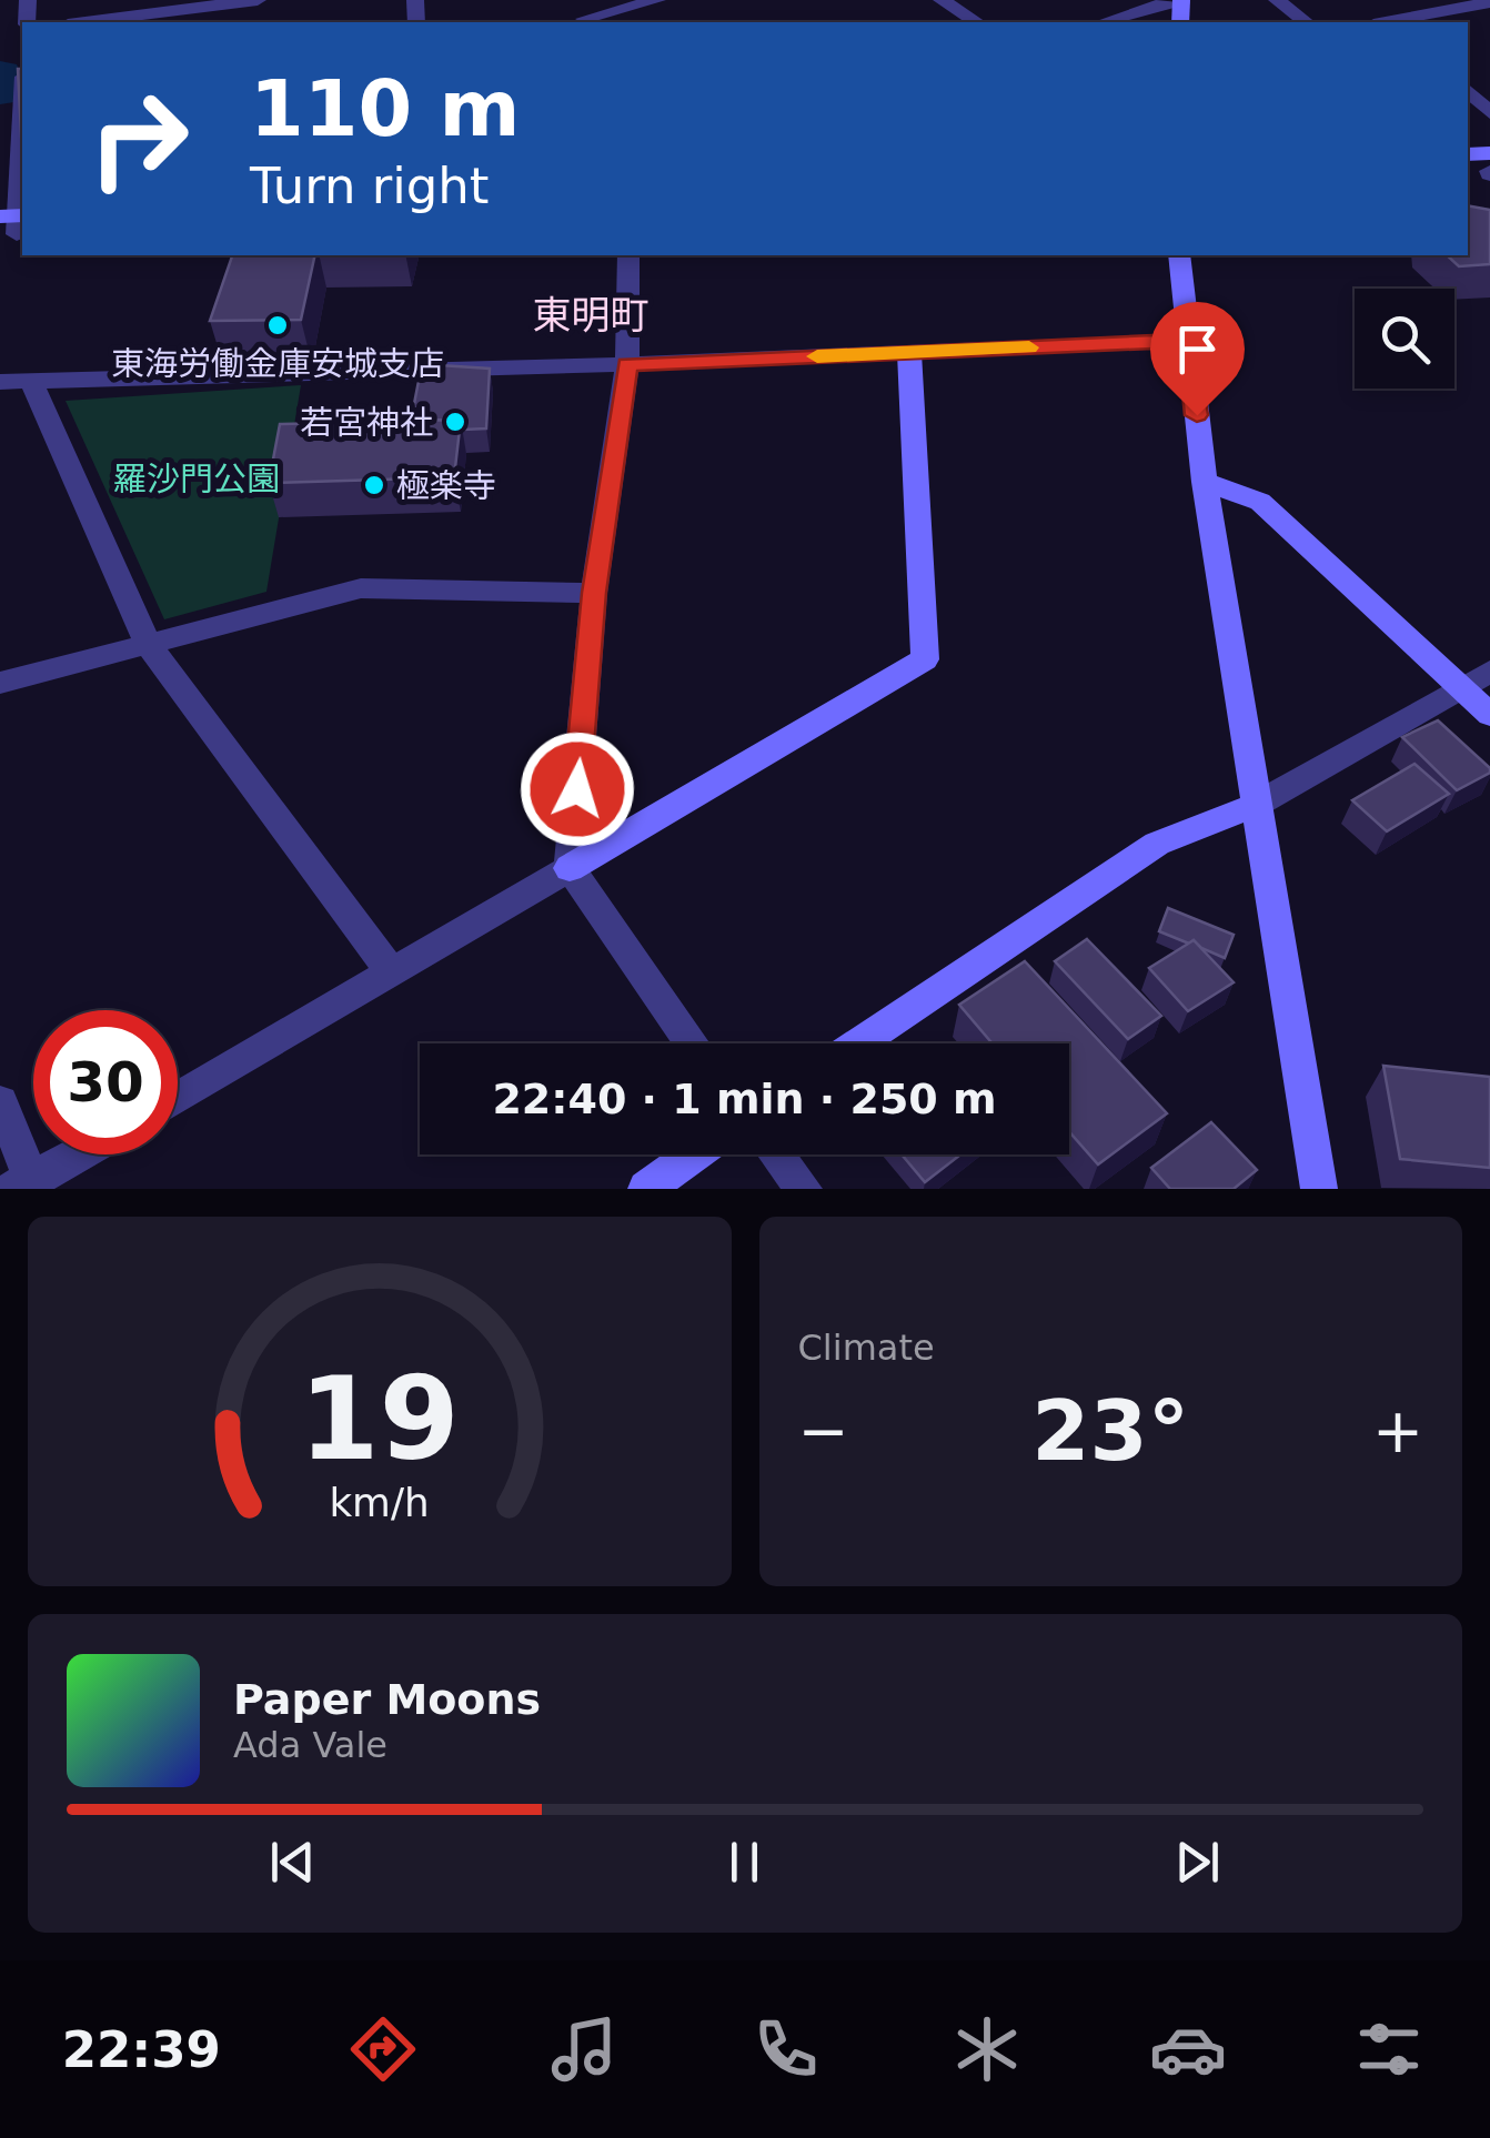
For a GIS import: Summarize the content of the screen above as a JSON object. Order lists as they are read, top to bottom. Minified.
{"districts":["東明町"],"parks":["羅沙門公園"],"places":["東海労働金庫安城支店","若宮神社","極楽寺"],"page":{"turn":["110 m","Turn right"],"limit":"30","trip":"22:40 · 1 min · 250 m","tile":"Climate","heat":["−","23°","+"],"song":["Paper Moons","Ada Vale"],"tabs":"22:39","gauge":["19","km/h"]}}
